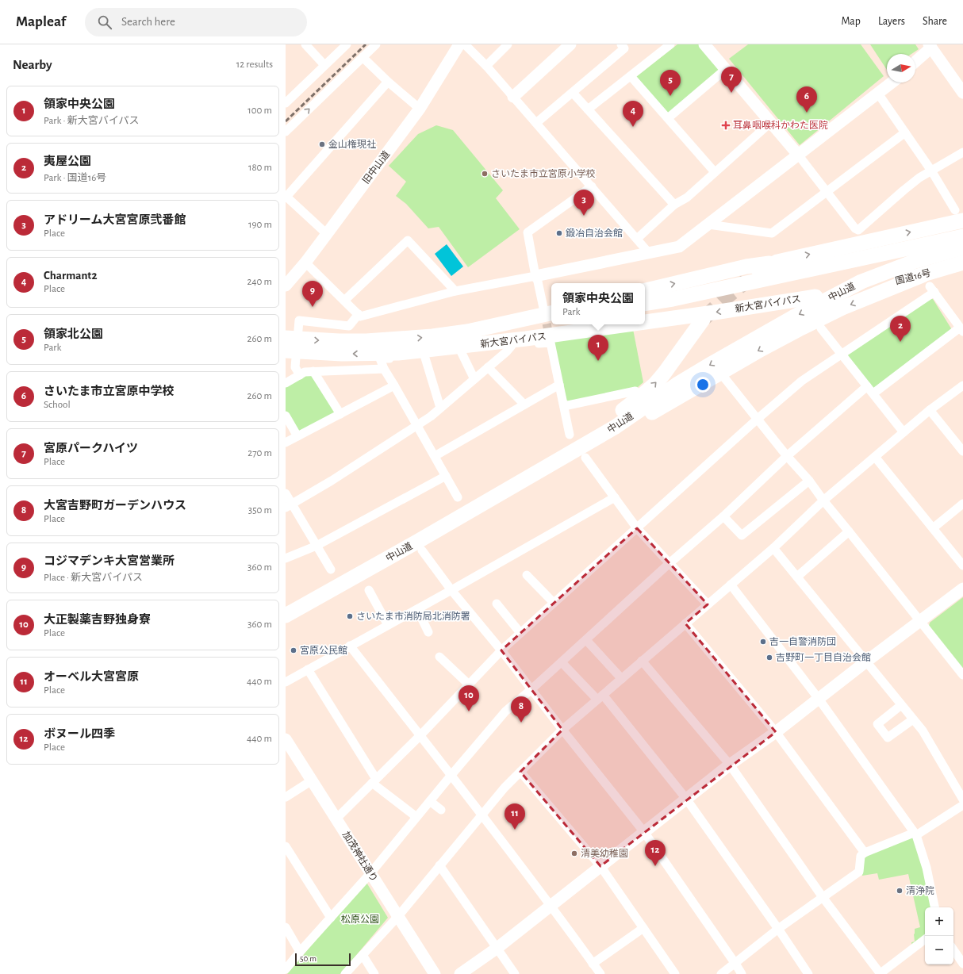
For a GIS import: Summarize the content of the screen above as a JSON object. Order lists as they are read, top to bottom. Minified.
{"streets":{"highway":["国道16号","中山道","新大宮バイパス"],"street":["旧中山道","加茂神社通り"]},"parks":["松原公園"],"places":{"health":["耳鼻咽喉科かわた医院"],"other":["金山権現社","さいたま市立宮原小学校","鍛冶自治会館","さいたま市消防局北消防署","吉一自警消防団","宮原公民館","吉野町一丁目自治会館","清美幼稚園","清浄院"]},"scale_bar":"50 m","north":"right","page":{"header":"Mapleaf","search":"Search here","nav":["Map","Layers","Share"],"heading":["Nearby","12 results"],"pins":["7","5","6","4","3","9","2","1","10","8","11","12"],"list":[{"mark":"1","name":"領家中央公園","note":"Park · 新大宮バイパス","value":"100 m"},{"mark":"2","name":"夷屋公園","note":"Park · 国道16号","value":"180 m"},{"mark":"3","name":"アドリーム大宮宮原弐番館","note":"Place","value":"190 m"},{"mark":"4","name":"Charmant2","note":"Place","value":"240 m"},{"mark":"5","name":"領家北公園","note":"Park","value":"260 m"},{"mark":"6","name":"さいたま市立宮原中学校","note":"School","value":"260 m"},{"mark":"7","name":"宮原パークハイツ","note":"Place","value":"270 m"},{"mark":"8","name":"大宮吉野町ガーデンハウス","note":"Place","value":"350 m"},{"mark":"9","name":"コジマデンキ大宮営業所","note":"Place · 新大宮バイパス","value":"360 m"},{"mark":"10","name":"大正製薬吉野独身寮","note":"Place","value":"360 m"},{"mark":"11","name":"オーベル大宮宮原","note":"Place","value":"440 m"},{"mark":"12","name":"ボヌール四季","note":"Place","value":"440 m"}],"popup":["領家中央公園","Park"],"map_buttons":["+","−"],"scale":"50 m"}}
